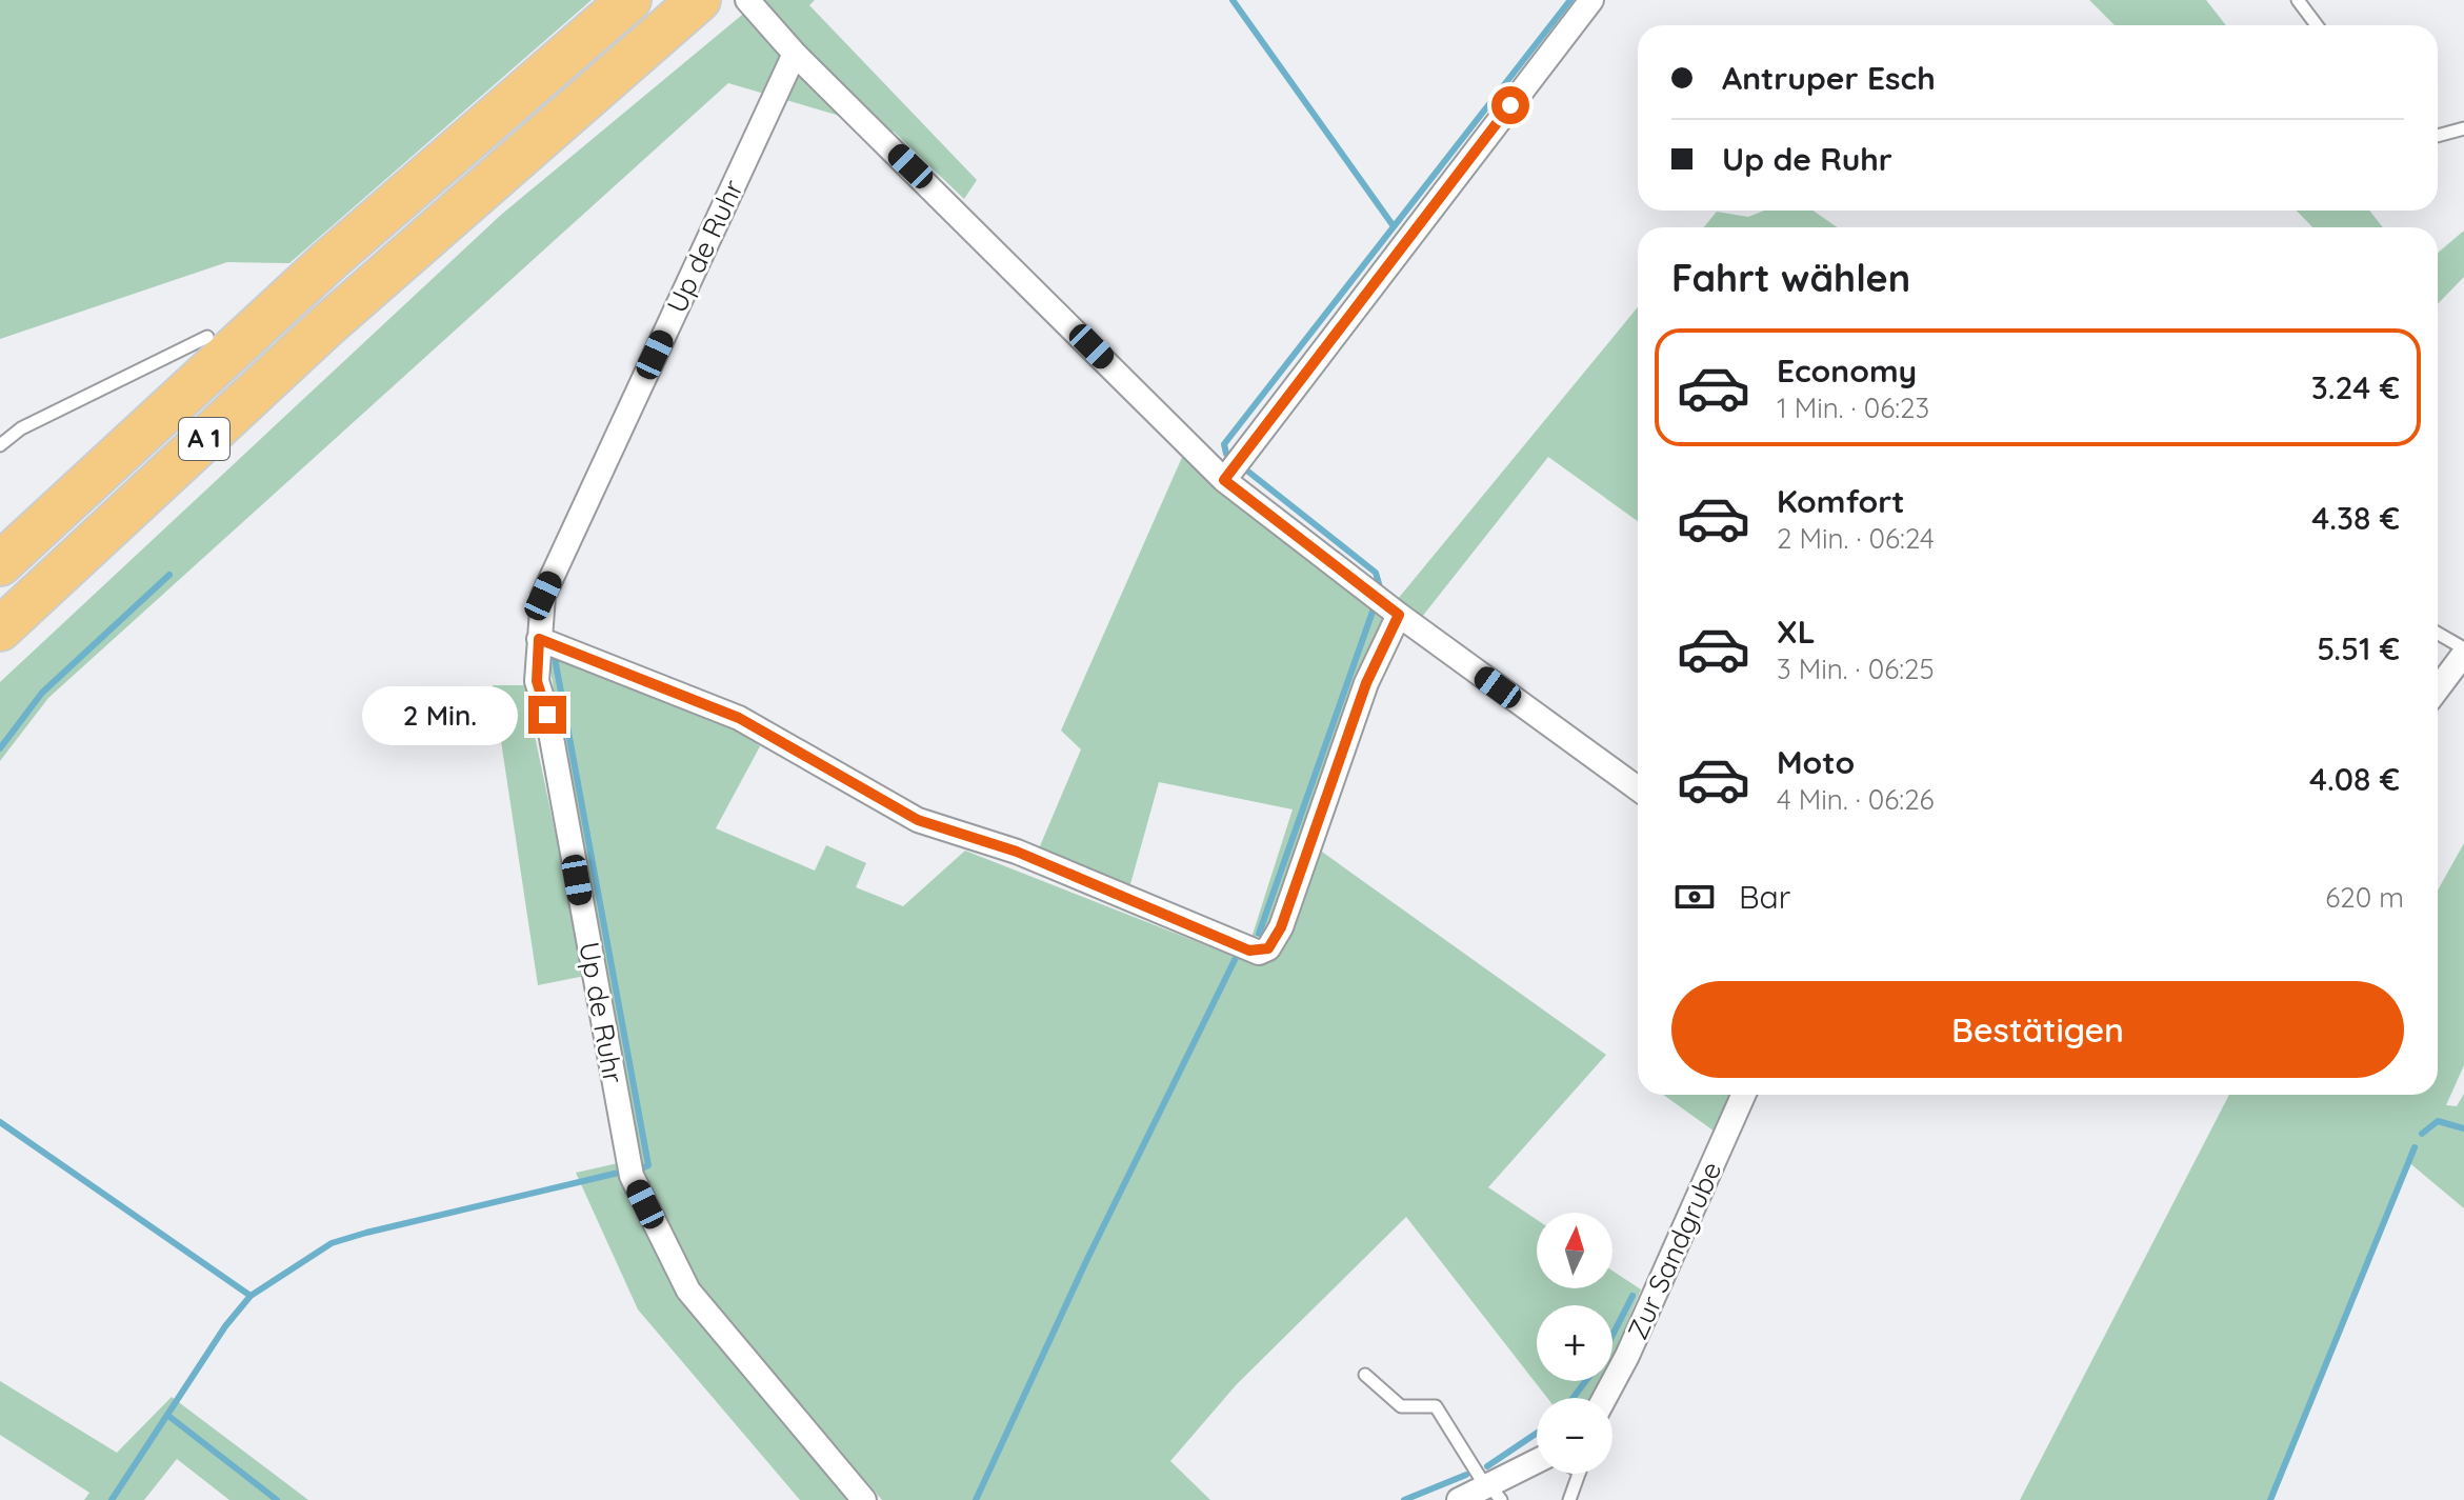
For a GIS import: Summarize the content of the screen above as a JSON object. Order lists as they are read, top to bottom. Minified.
{"streets":{"highway":["A 1"],"street":["Up de Ruhr","Zur Sandgrube"]},"north":"top","page":{"banner":["Antruper Esch","Up de Ruhr"],"heading":"Fahrt wählen","list":[{"name":"Economy","note":"1 Min. · 06:23","value":"3.24 €"},{"name":"Komfort","note":"2 Min. · 06:24","value":"4.38 €"},{"name":"XL","note":"3 Min. · 06:25","value":"5.51 €"},{"name":"Moto","note":"4 Min. · 06:26","value":"4.08 €"}],"bubble":"2 Min.","pay":["Bar","620 m"],"buttons":"Bestätigen","map_buttons":["+","−"]}}
